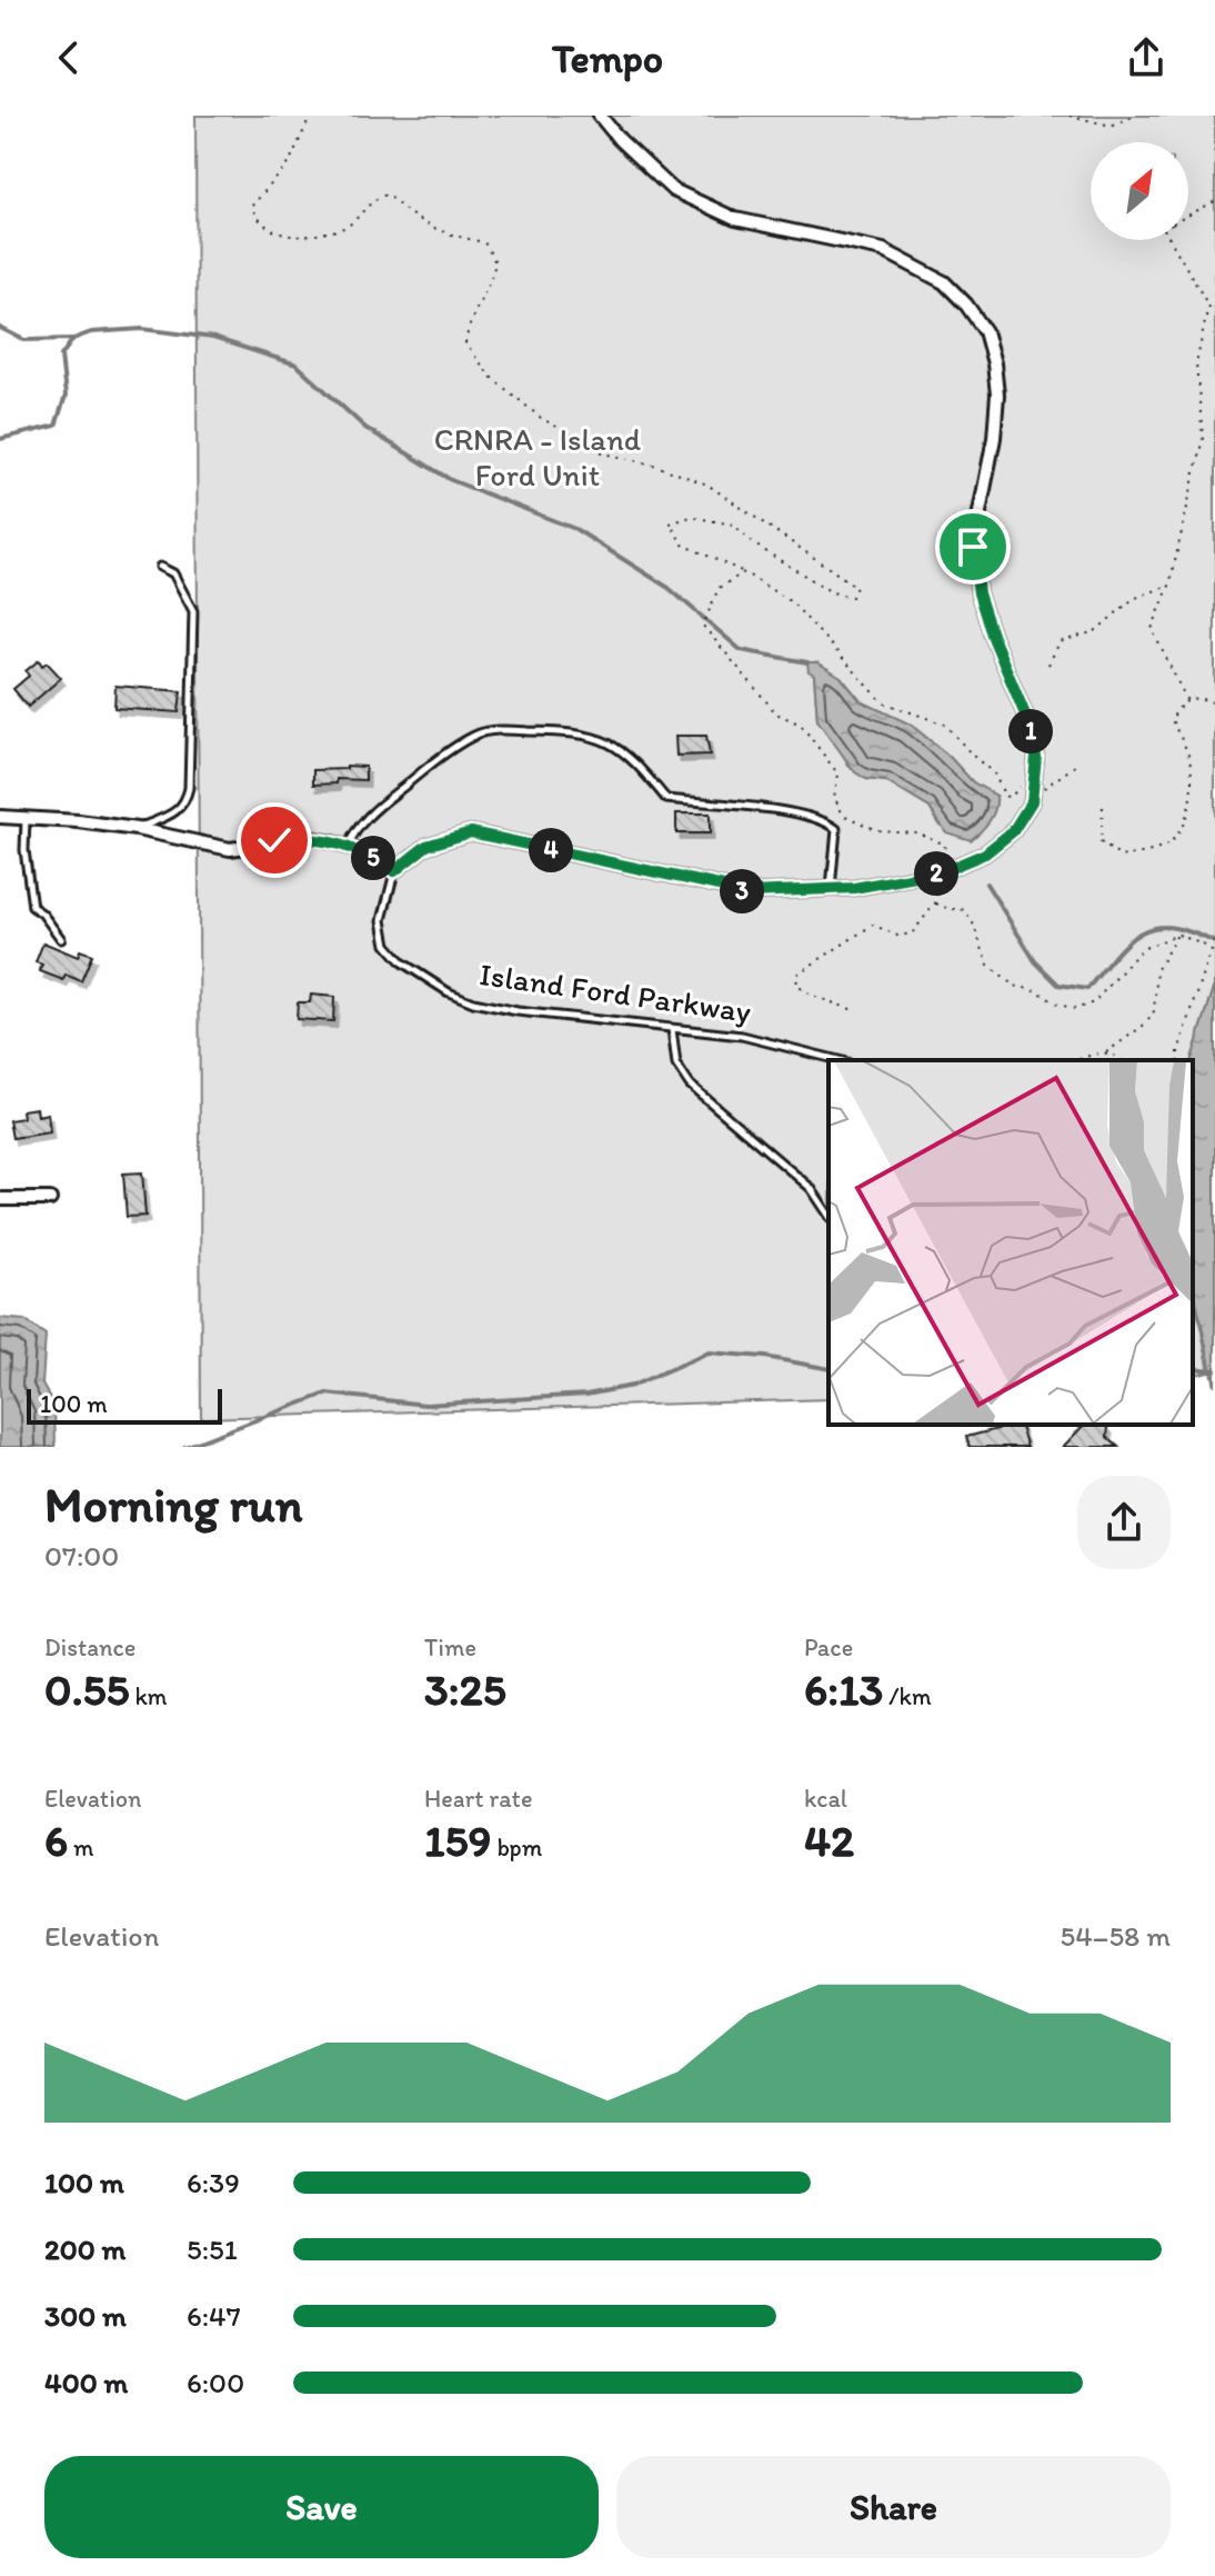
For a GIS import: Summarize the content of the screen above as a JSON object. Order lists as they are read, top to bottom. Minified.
{"streets":{"lane":["Island Ford Parkway"]},"parks":["CRNRA - Island Ford Unit"],"scale_bar":"100 m","north":"top right","page":{"header":"Tempo","pins":["1","4","5","2","3"],"scale":"100 m","heading":["Morning run","07:00"],"stats":[["Distance","0.55 km"],["Time","3:25"],["Pace","6:13 /km"],["Elevation","6 m"],["Heart rate","159 bpm"],["kcal","42"]],"chart":["Elevation","54–58 m"],"list":[{"name":"100 m","note":"6:39"},{"name":"200 m","note":"5:51"},{"name":"300 m","note":"6:47"},{"name":"400 m","note":"6:00"}],"buttons":["Save","Share"]}}
